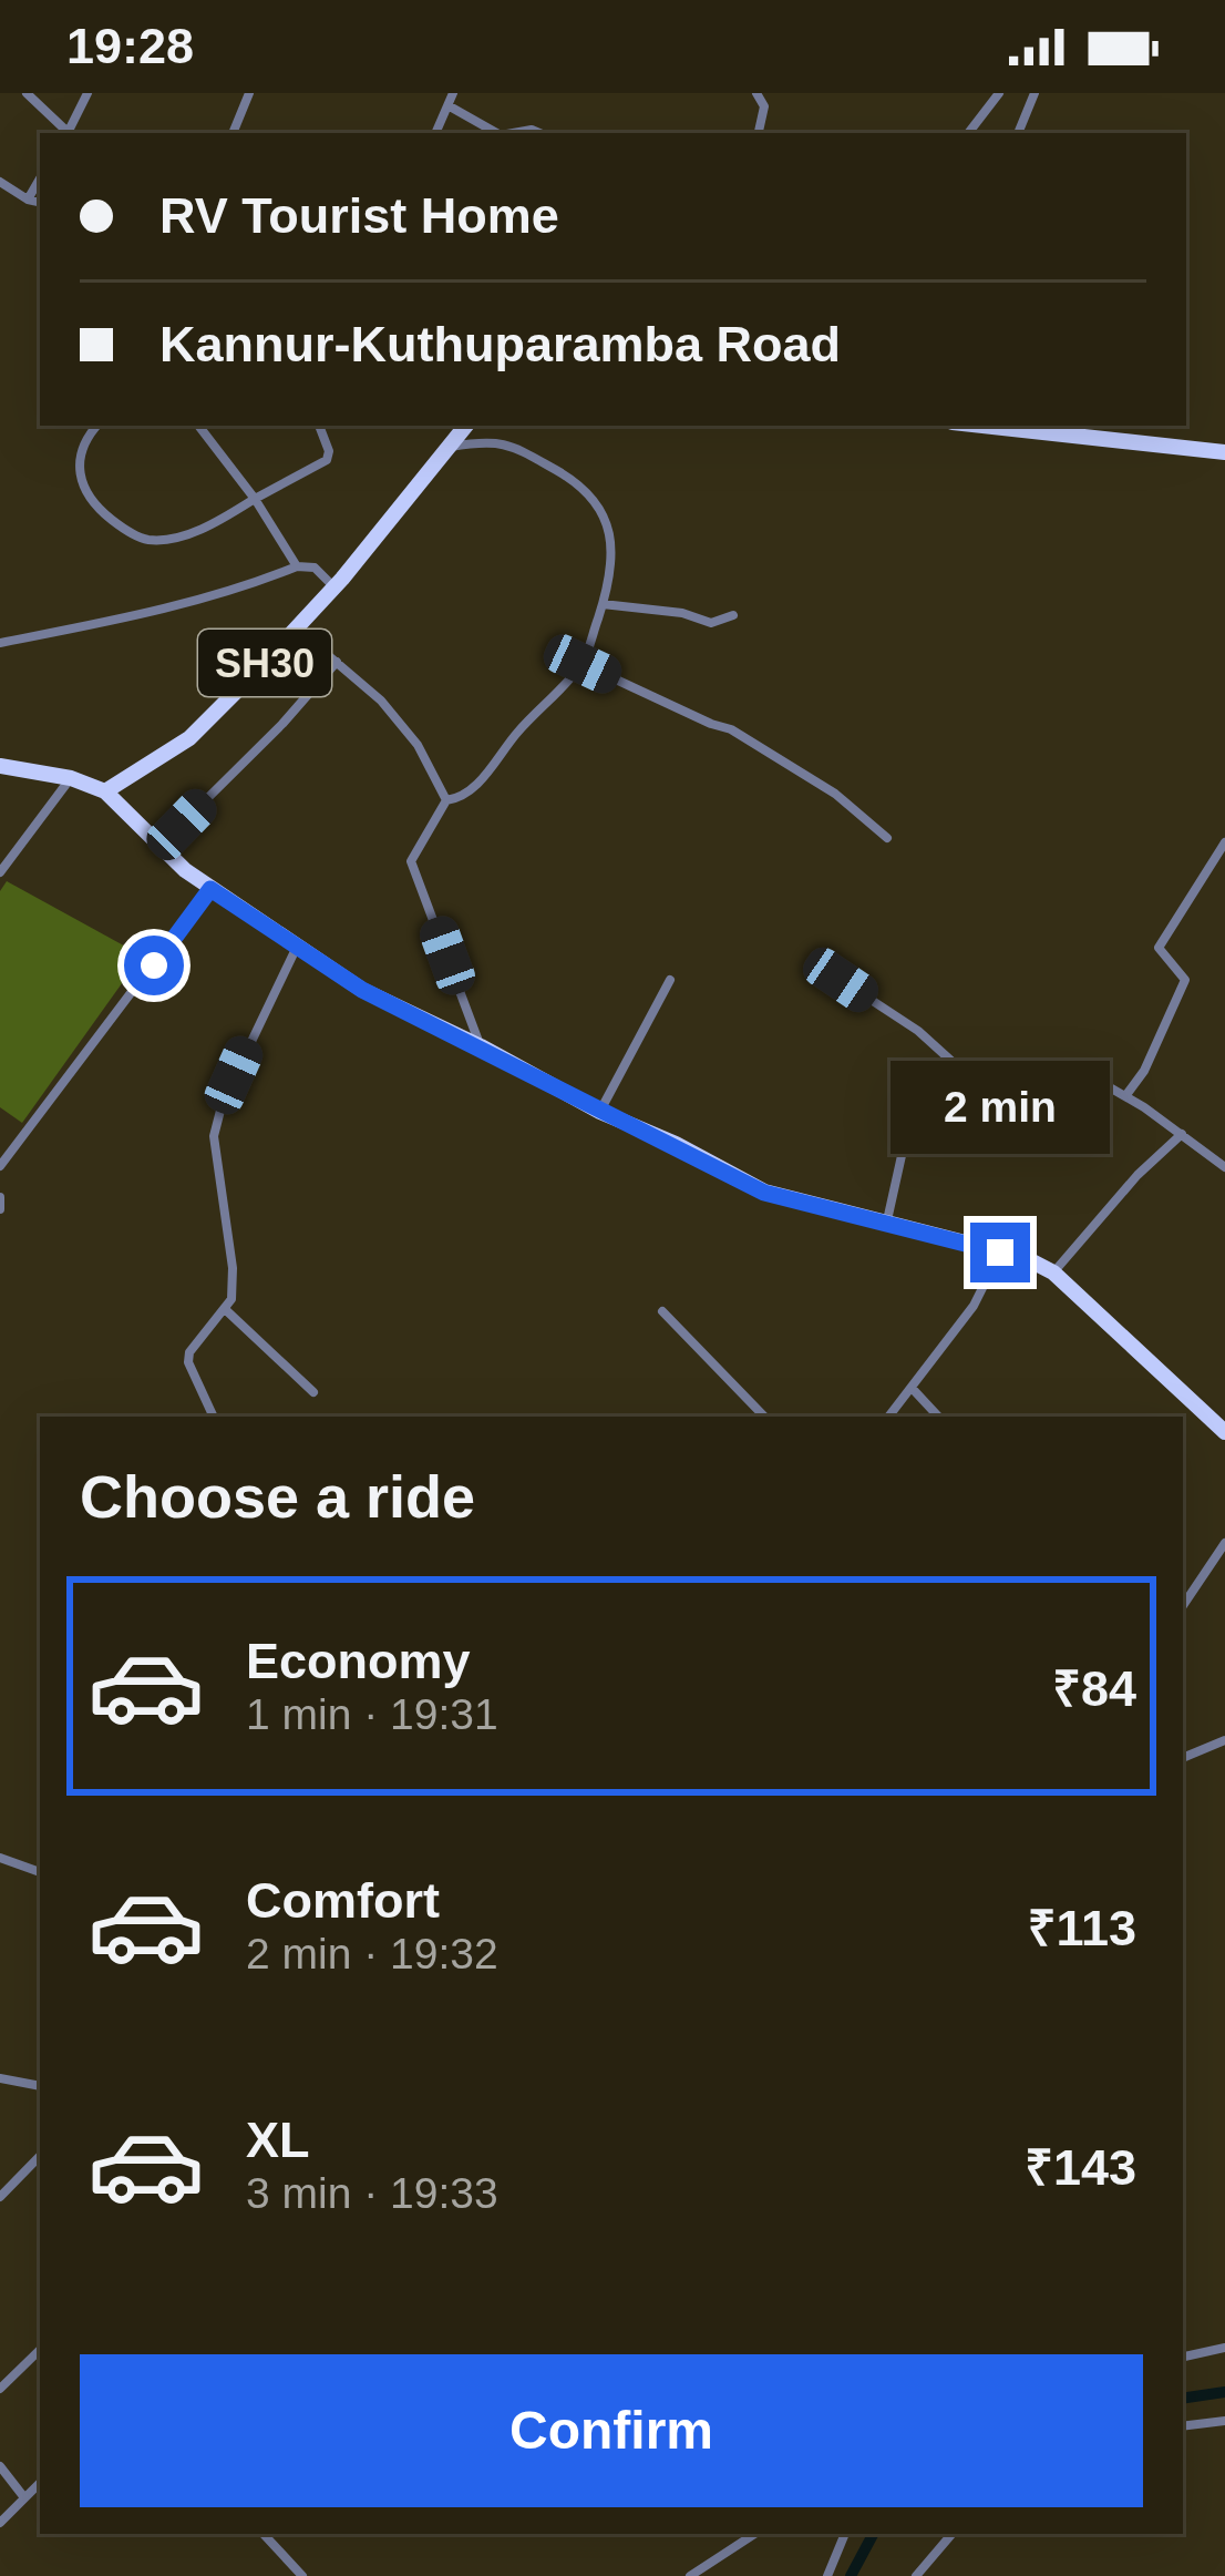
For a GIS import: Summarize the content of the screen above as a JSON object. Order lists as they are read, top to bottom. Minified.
{"streets":{"main road":["SH30"]},"page":{"status":"19:28","banner":["RV Tourist Home","Kannur-Kuthuparamba Road"],"bubble":"2 min","heading":"Choose a ride","list":[{"name":"Economy","note":"1 min · 19:31","value":"₹84"},{"name":"Comfort","note":"2 min · 19:32","value":"₹113"},{"name":"XL","note":"3 min · 19:33","value":"₹143"}],"buttons":"Confirm"}}
